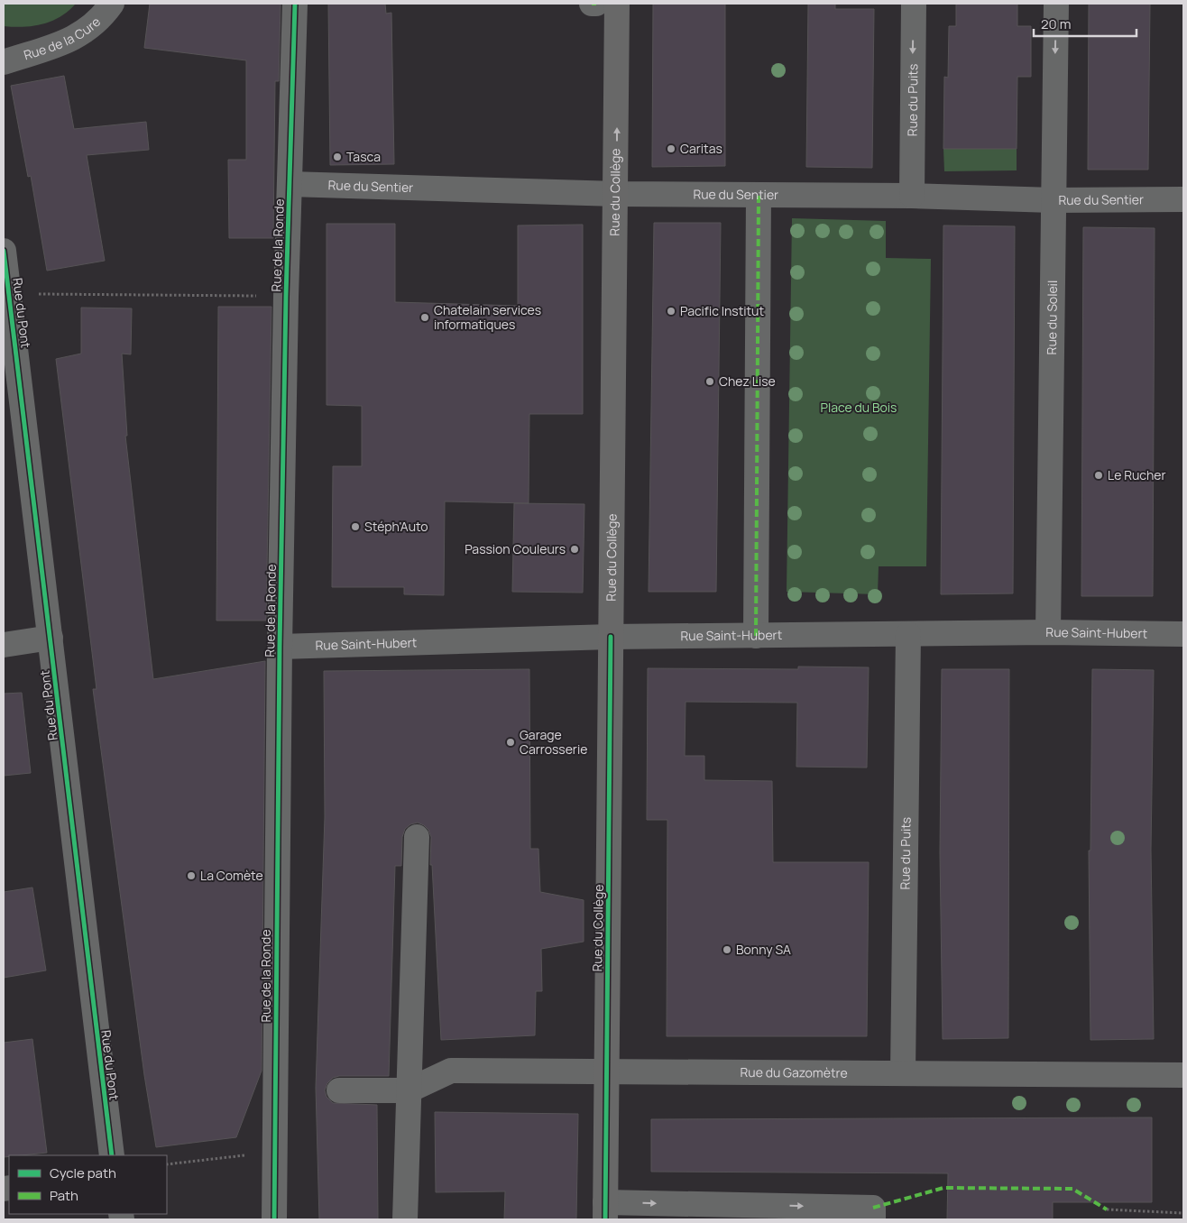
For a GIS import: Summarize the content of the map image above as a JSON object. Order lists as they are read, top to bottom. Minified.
{"streets":{"main road":["Rue du Collège"],"street":["Rue de la Cure","Rue du Puits","Rue du Sentier","Rue de la Ronde","Rue du Pont","Rue du Soleil","Rue Saint-Hubert","Rue du Gazomètre"]},"crossings":[["Rue du Puits","Rue du Sentier"],["Rue du Puits","Rue Saint-Hubert"],["Rue du Puits","Rue du Gazomètre"],["Rue du Sentier","Rue du Collège"],["Rue du Sentier","Rue de la Ronde"],["Rue du Sentier","Rue du Soleil"],["Rue du Collège","Rue Saint-Hubert"],["Rue du Collège","Rue du Gazomètre"],["Rue de la Ronde","Rue Saint-Hubert"],["Rue du Soleil","Rue Saint-Hubert"]],"parks":["Place du Bois"],"places":["Caritas","Tasca","Pacific Institut","Chatelain services informatiques","Chez Lise","Le Rucher","Stéph'Auto","Passion Couleurs","Garage Carrosserie","La Comète","Bonny SA"],"legend":["Cycle path","Path"],"scale_bar":"20 m"}
